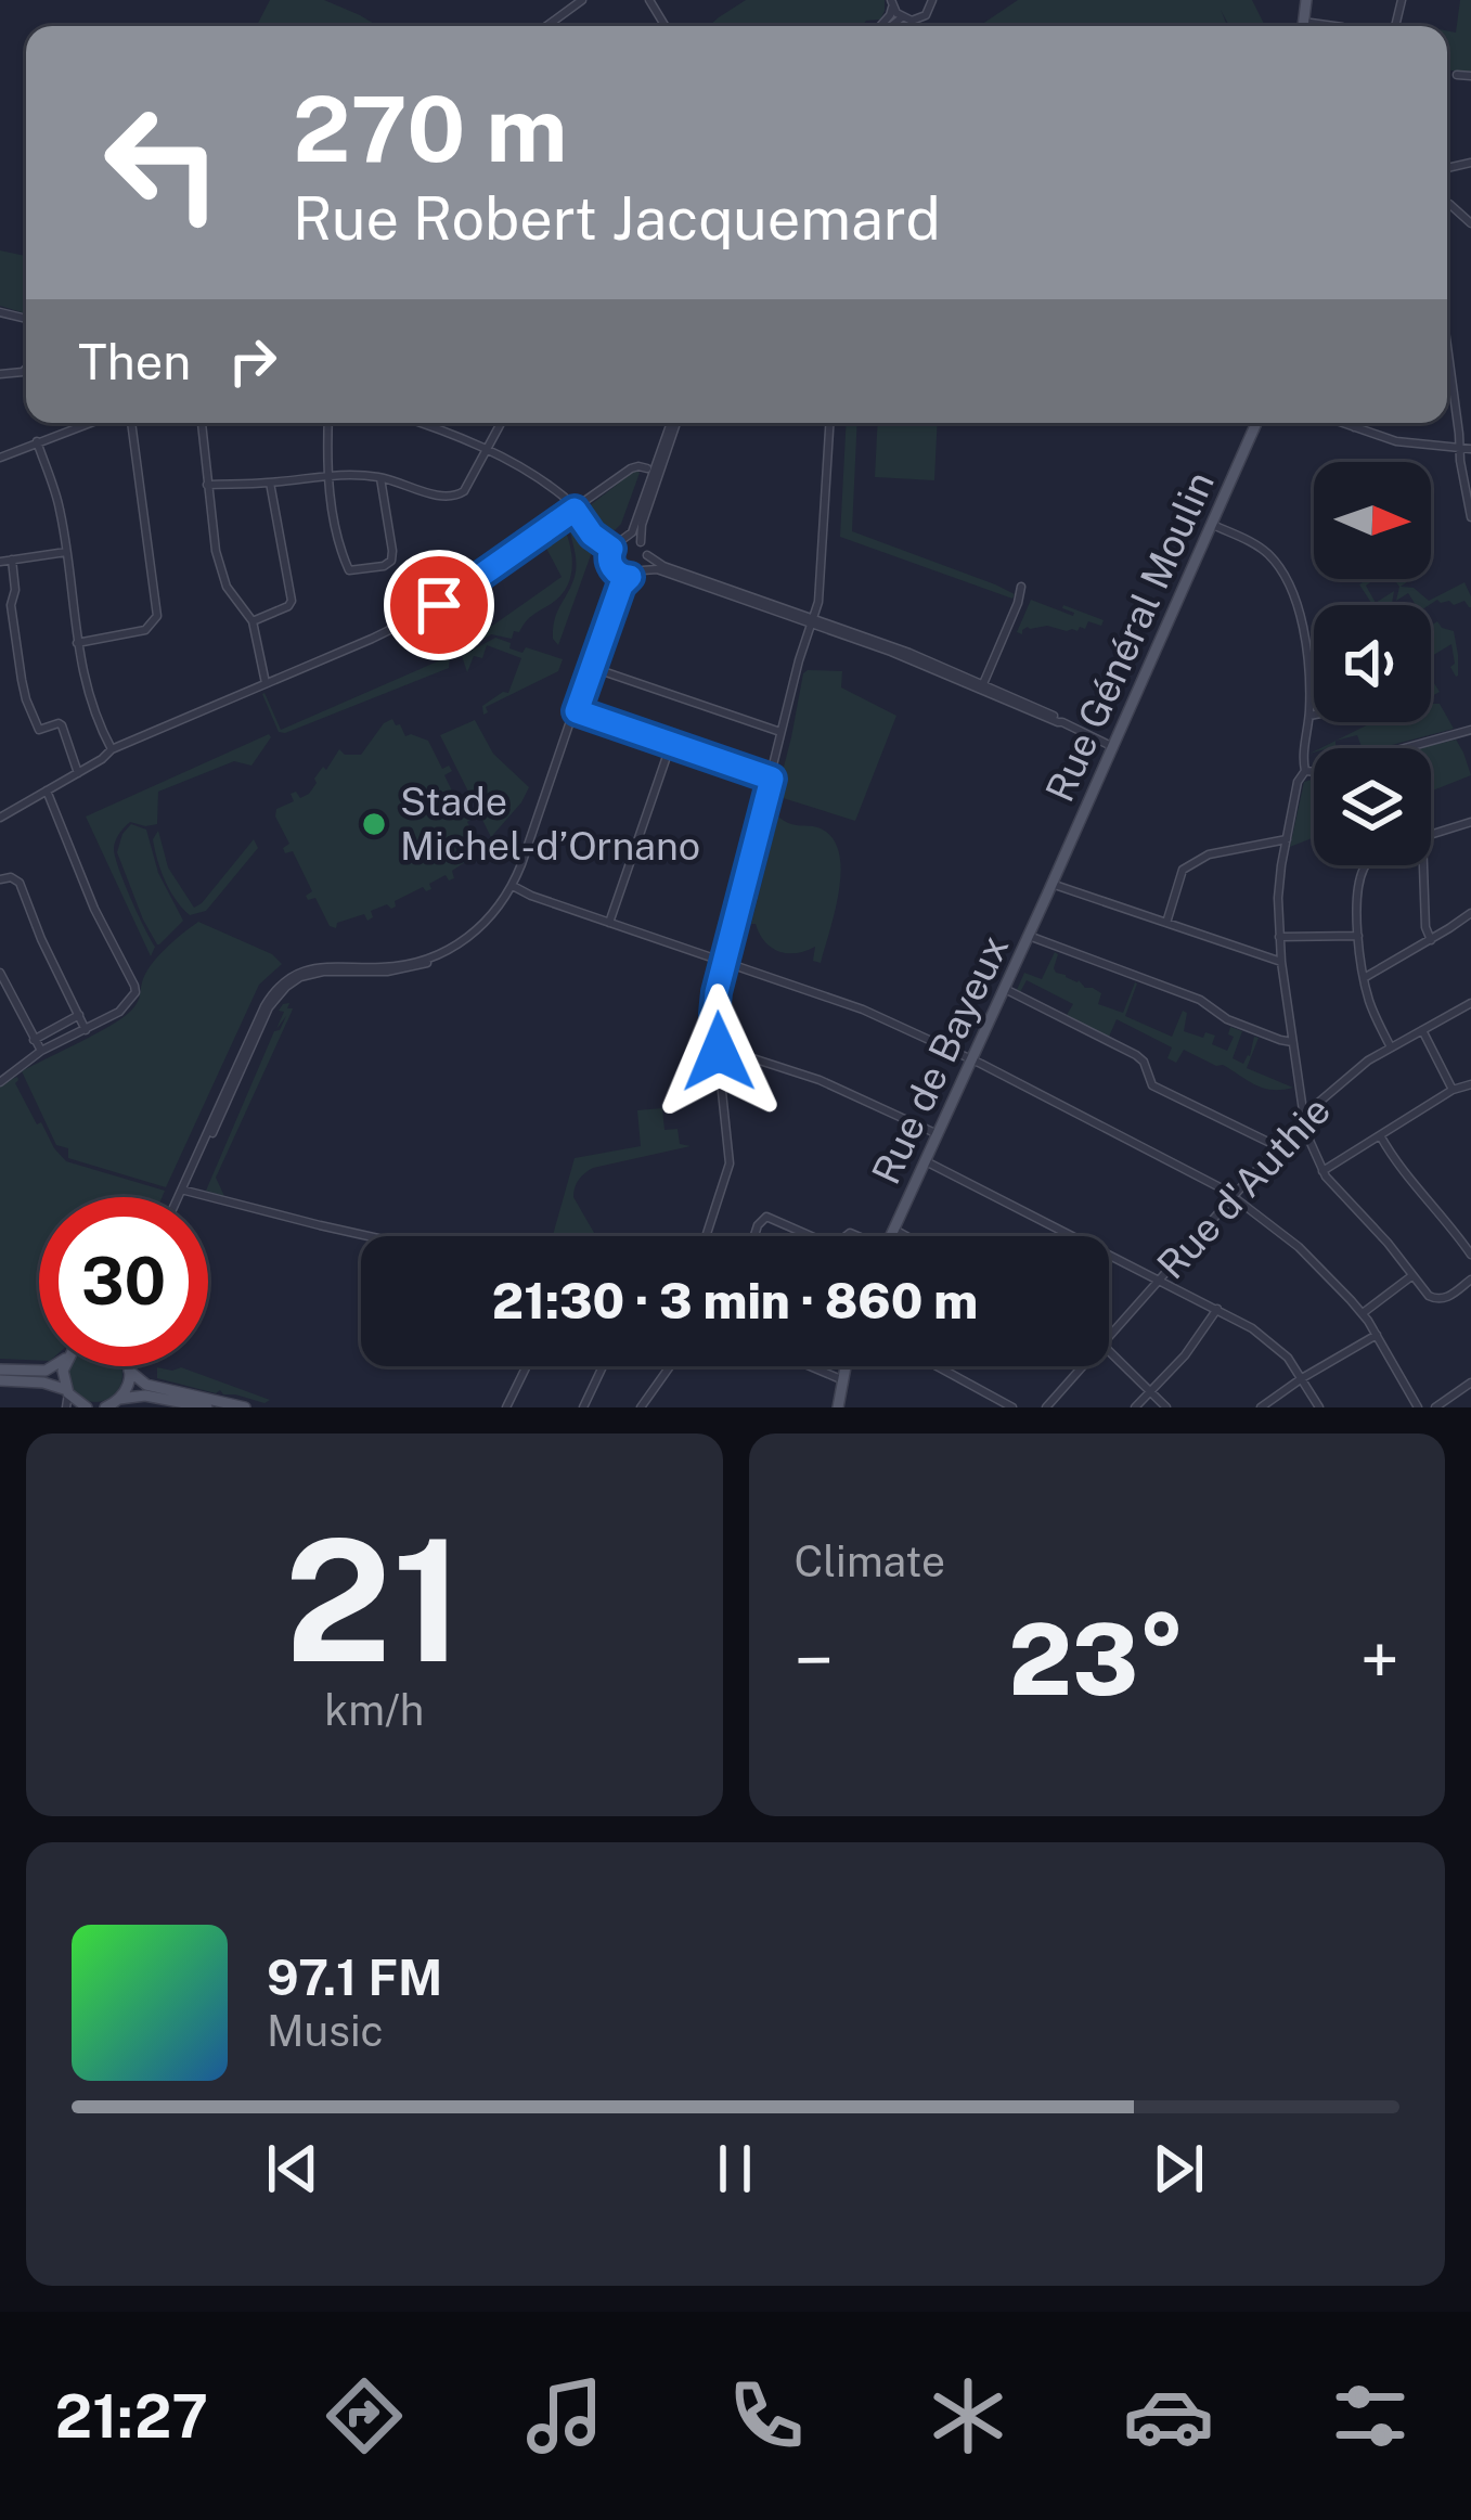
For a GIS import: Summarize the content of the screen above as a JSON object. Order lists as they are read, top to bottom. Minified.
{"streets":{"main road":["Rue Général Moulin","Rue de Bayeux"],"street":["Rue d'Authie"]},"crossings":[["Rue Général Moulin","Rue de Bayeux"]],"places":["Stade Michel-d’Ornano"],"north":"right","page":{"turn":["270 m","Rue Robert Jacquemard"],"then":"Then","limit":"30","trip":"21:30 · 3 min · 860 m","tile":[["21","km/h"],"Climate"],"heat":["−","23°","+"],"song":["97.1 FM","Music"],"tabs":"21:27"}}
